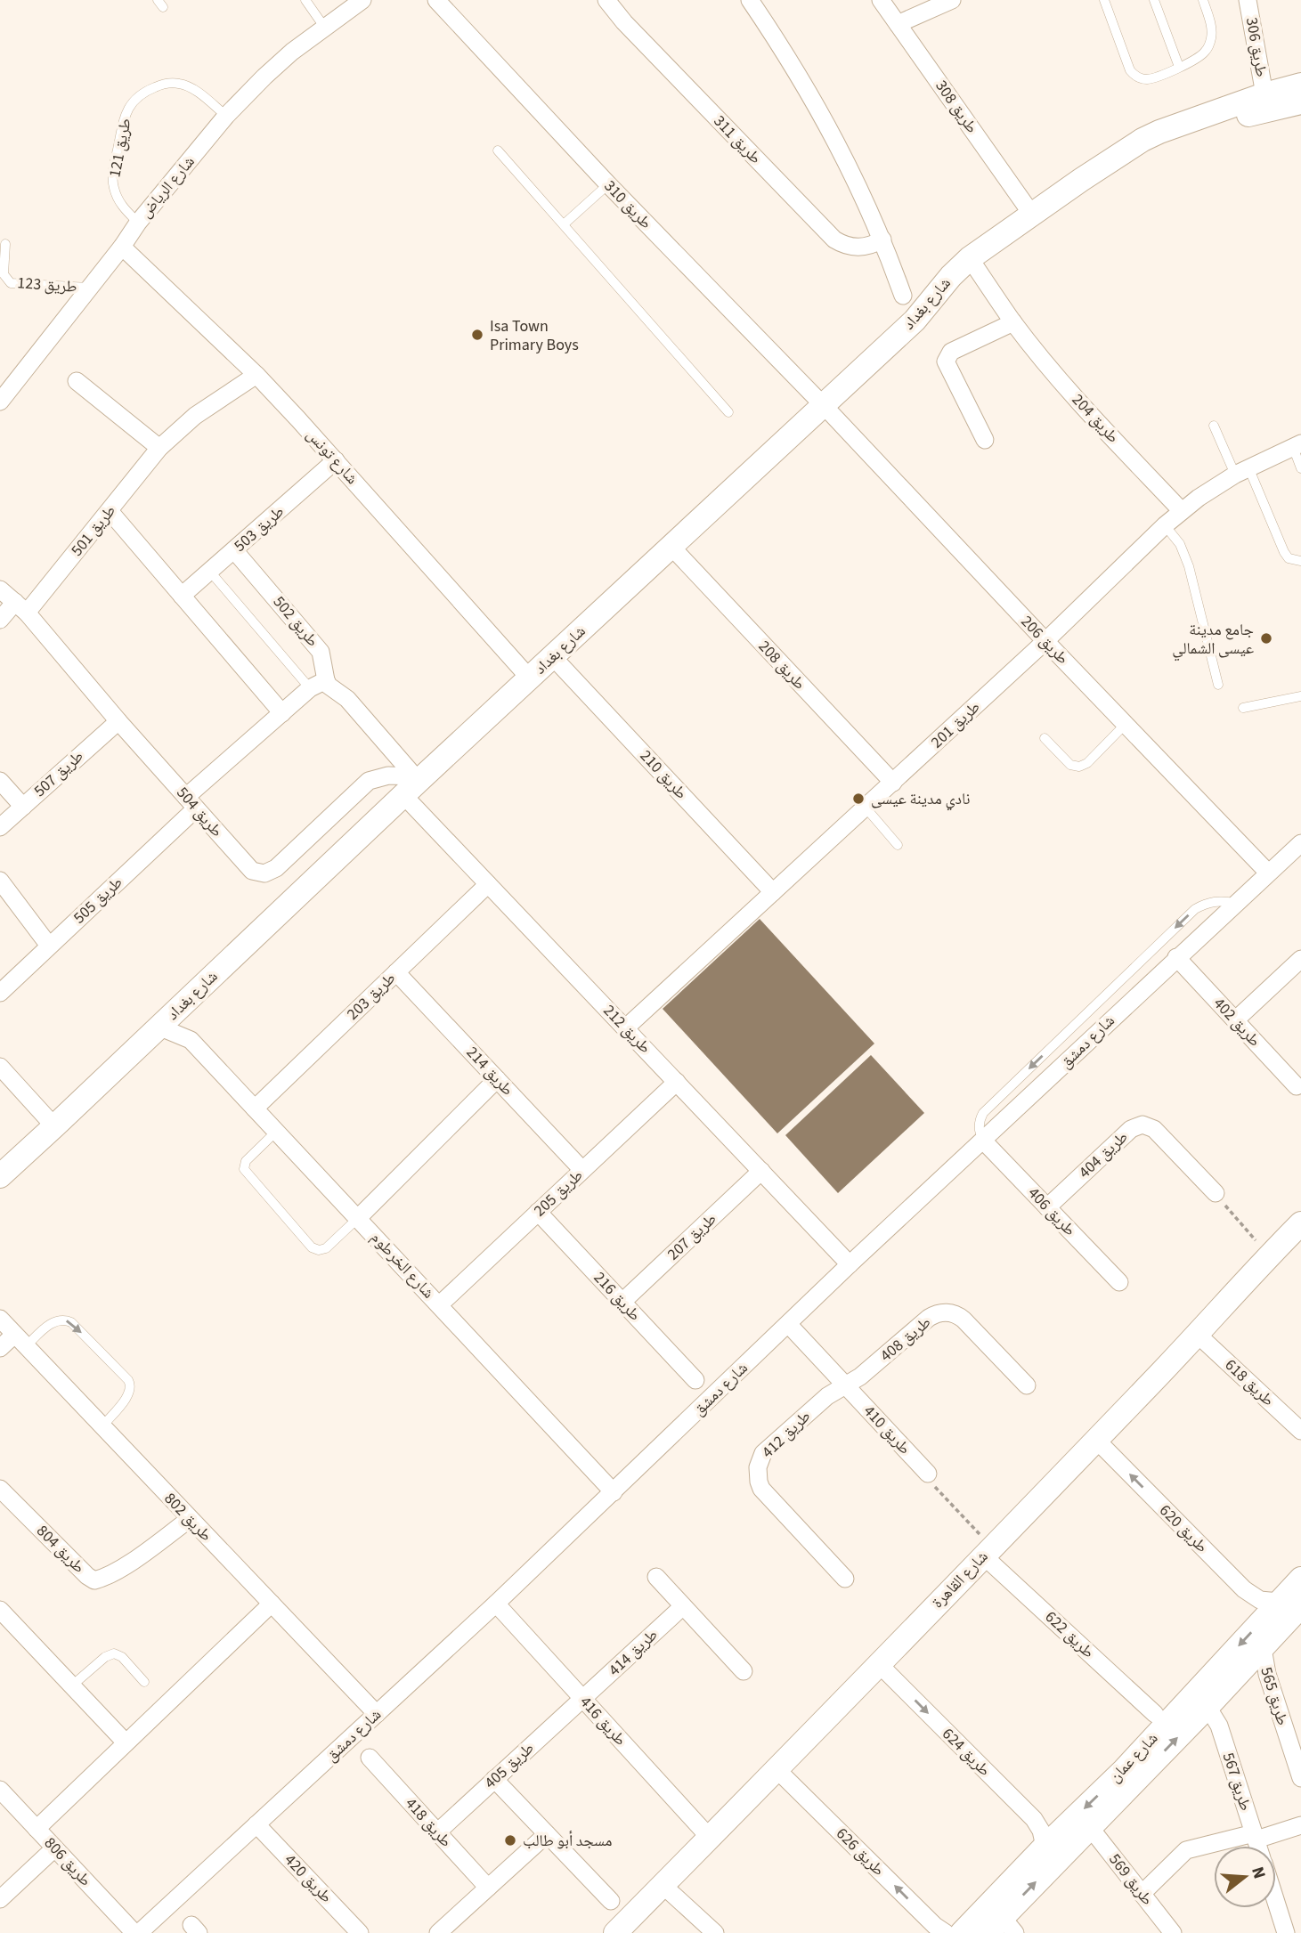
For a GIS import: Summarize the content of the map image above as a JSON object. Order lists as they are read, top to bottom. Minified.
{"streets":{"street":["طريق 306","طريق 308","طريق 311","شارع الرياض","طريق 310","شارع بغداد","طريق 204","شارع تونس","طريق 503","طريق 501","طريق 502","طريق 206","طريق 208","طريق 201","طريق 507","طريق 210","طريق 504","طريق 505","طريق 203","طريق 402","طريق 212","شارع دمشق","طريق 214","طريق 404","طريق 205","طريق 406","طريق 207","شارع الخرطوم","طريق 216","طريق 408","طريق 618","طريق 410","طريق 412","طريق 802","طريق 620","طريق 804","شارع القاهرة","طريق 622","طريق 414","طريق 565","طريق 416","طريق 624","شارع عمان","طريق 405","طريق 567","طريق 418","طريق 626","طريق 806","طريق 420","طريق 569"],"lane":["طريق 121","طريق 123"]},"crossings":[["طريق 306","شارع بغداد"],["طريق 308","شارع بغداد"],["طريق 121","شارع الرياض"],["شارع الرياض","طريق 123"],["شارع الرياض","شارع تونس"],["طريق 310","شارع بغداد"],["طريق 310","طريق 206"],["شارع بغداد","طريق 204"],["شارع بغداد","شارع تونس"],["شارع بغداد","طريق 206"],["شارع بغداد","طريق 208"],["شارع بغداد","طريق 210"],["شارع بغداد","طريق 504"],["شارع بغداد","طريق 212"],["شارع بغداد","شارع الخرطوم"],["طريق 204","طريق 201"],["شارع تونس","طريق 503"],["شارع تونس","طريق 501"],["طريق 503","طريق 502"],["طريق 501","طريق 504"],["طريق 206","طريق 201"],["طريق 206","شارع دمشق"],["طريق 208","طريق 201"],["طريق 201","طريق 210"],["طريق 201","طريق 212"],["طريق 507","طريق 504"],["طريق 504","طريق 505"],["طريق 504","طريق 212"],["طريق 203","طريق 212"],["طريق 203","طريق 214"],["طريق 203","شارع الخرطوم"],["طريق 402","شارع دمشق"],["طريق 212","شارع دمشق"],["طريق 212","طريق 205"],["طريق 212","طريق 207"],["شارع دمشق","طريق 406"],["شارع دمشق","شارع الخرطوم"],["شارع دمشق","طريق 802"],["شارع دمشق","طريق 416"],["شارع دمشق","طريق 806"],["شارع دمشق","طريق 420"],["طريق 214","طريق 205"],["طريق 404","طريق 406"],["طريق 205","شارع الخرطوم"],["طريق 205","طريق 216"],["طريق 207","طريق 216"],["طريق 408","طريق 410"],["طريق 408","طريق 412"],["طريق 618","شارع القاهرة"],["طريق 410","طريق 412"],["طريق 802","طريق 804"],["طريق 620","شارع القاهرة"],["طريق 620","شارع عمان"],["شارع القاهرة","طريق 622"],["شارع القاهرة","طريق 416"],["شارع القاهرة","طريق 624"],["شارع القاهرة","طريق 626"],["طريق 414","طريق 416"],["طريق 414","طريق 405"],["طريق 565","شارع عمان"],["طريق 416","طريق 405"],["طريق 624","شارع عمان"],["شارع عمان","طريق 567"],["شارع عمان","طريق 569"],["طريق 405","طريق 418"]],"one_way":["طريق 620","طريق 624","طريق 626"],"places":["Isa Town Primary Boys","جامع مدينة عيسى الشمالي","نادي مدينة عيسى","مسجد أبو طالب"],"north":"right"}
